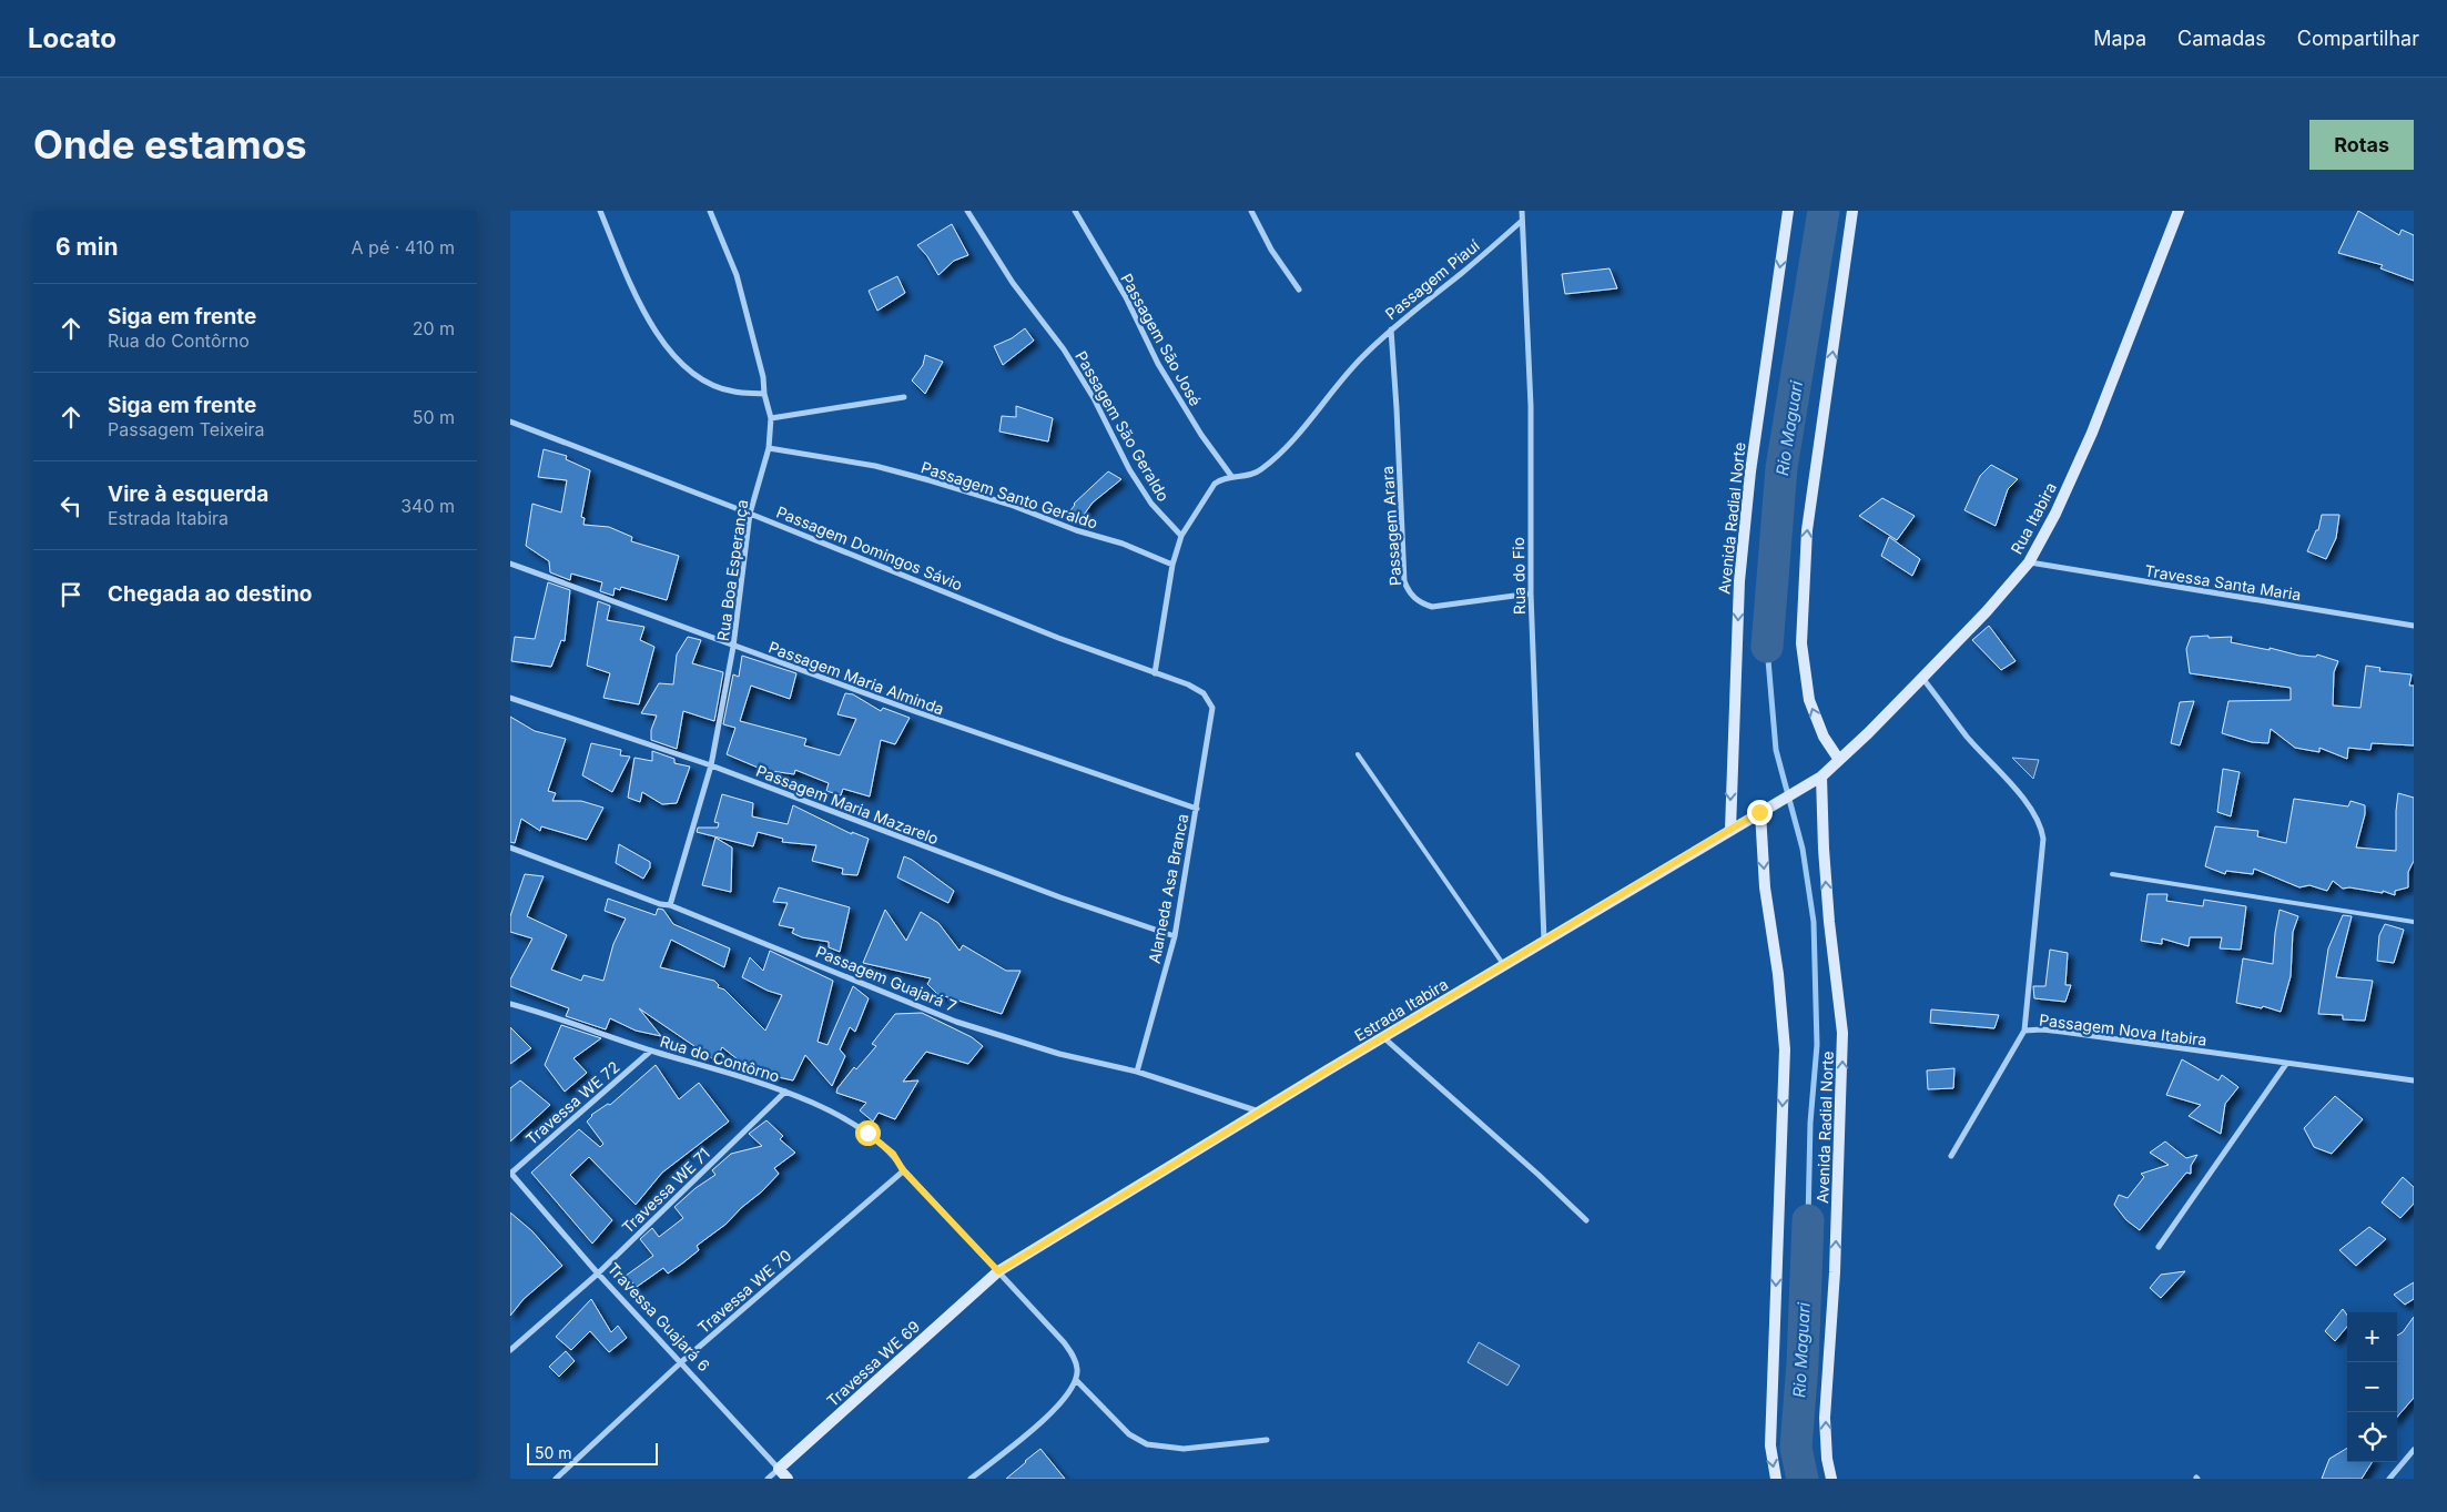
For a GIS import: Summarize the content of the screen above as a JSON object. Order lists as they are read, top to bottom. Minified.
{"streets":{"main road":["Avenida Radial Norte","Rua Itabira","Estrada Itabira","Travessa Guajará 6","Travessa WE 69"],"street":["Passagem Piauí","Passagem São José","Passagem São Geraldo","Passagem Santo Geraldo","Passagem Arara","Passagem Domingos Sávio","Rua Boa Esperança","Rua do Fio","Travessa Santa Maria","Passagem Maria Alminda","Passagem Maria Mazarelo","Alameda Asa Branca","Passagem Guajará 7","Passagem Nova Itabira","Rua do Contôrno","Travessa WE 72","Travessa WE 71","Travessa WE 70"]},"crossings":[["Passagem Piauí","Passagem São José"],["Passagem Piauí","Passagem Arara"],["Passagem Piauí","Rua do Fio"],["Passagem Santo Geraldo","Rua Boa Esperança"],["Avenida Radial Norte","Rua Itabira"],["Avenida Radial Norte","Estrada Itabira"],["Rua Itabira","Travessa Santa Maria"],["Rua Itabira","Estrada Itabira"],["Rua Itabira","Passagem Nova Itabira"],["Passagem Arara","Rua do Fio"],["Passagem Domingos Sávio","Rua Boa Esperança"],["Passagem Domingos Sávio","Alameda Asa Branca"],["Rua Boa Esperança","Passagem Maria Alminda"],["Rua Boa Esperança","Passagem Maria Mazarelo"],["Rua Boa Esperança","Passagem Guajará 7"],["Rua do Fio","Estrada Itabira"],["Passagem Maria Alminda","Alameda Asa Branca"],["Passagem Maria Mazarelo","Alameda Asa Branca"],["Alameda Asa Branca","Passagem Guajará 7"],["Passagem Guajará 7","Estrada Itabira"],["Estrada Itabira","Rua do Contôrno"],["Estrada Itabira","Travessa WE 69"],["Rua do Contôrno","Travessa WE 72"],["Rua do Contôrno","Travessa WE 71"],["Rua do Contôrno","Travessa WE 70"],["Rua do Contôrno","Travessa WE 69"],["Travessa WE 72","Travessa Guajará 6"],["Travessa WE 71","Travessa Guajará 6"],["Travessa WE 70","Travessa Guajará 6"],["Travessa Guajará 6","Travessa WE 69"]],"water":["Rio Maguari"],"scale_bar":"50 m","page":{"header":"Locato","nav":["Mapa","Camadas","Compartilhar"],"buttons":"Rotas","title":"Onde estamos","heading":["6 min","A pé · 410 m"],"list":[["Siga em frente","Rua do Contôrno","20 m"],["Siga em frente","Passagem Teixeira","50 m"],["Vire à esquerda","Estrada Itabira","340 m"],"Chegada ao destino"],"map_buttons":["+","−"],"scale":"50 m"}}
